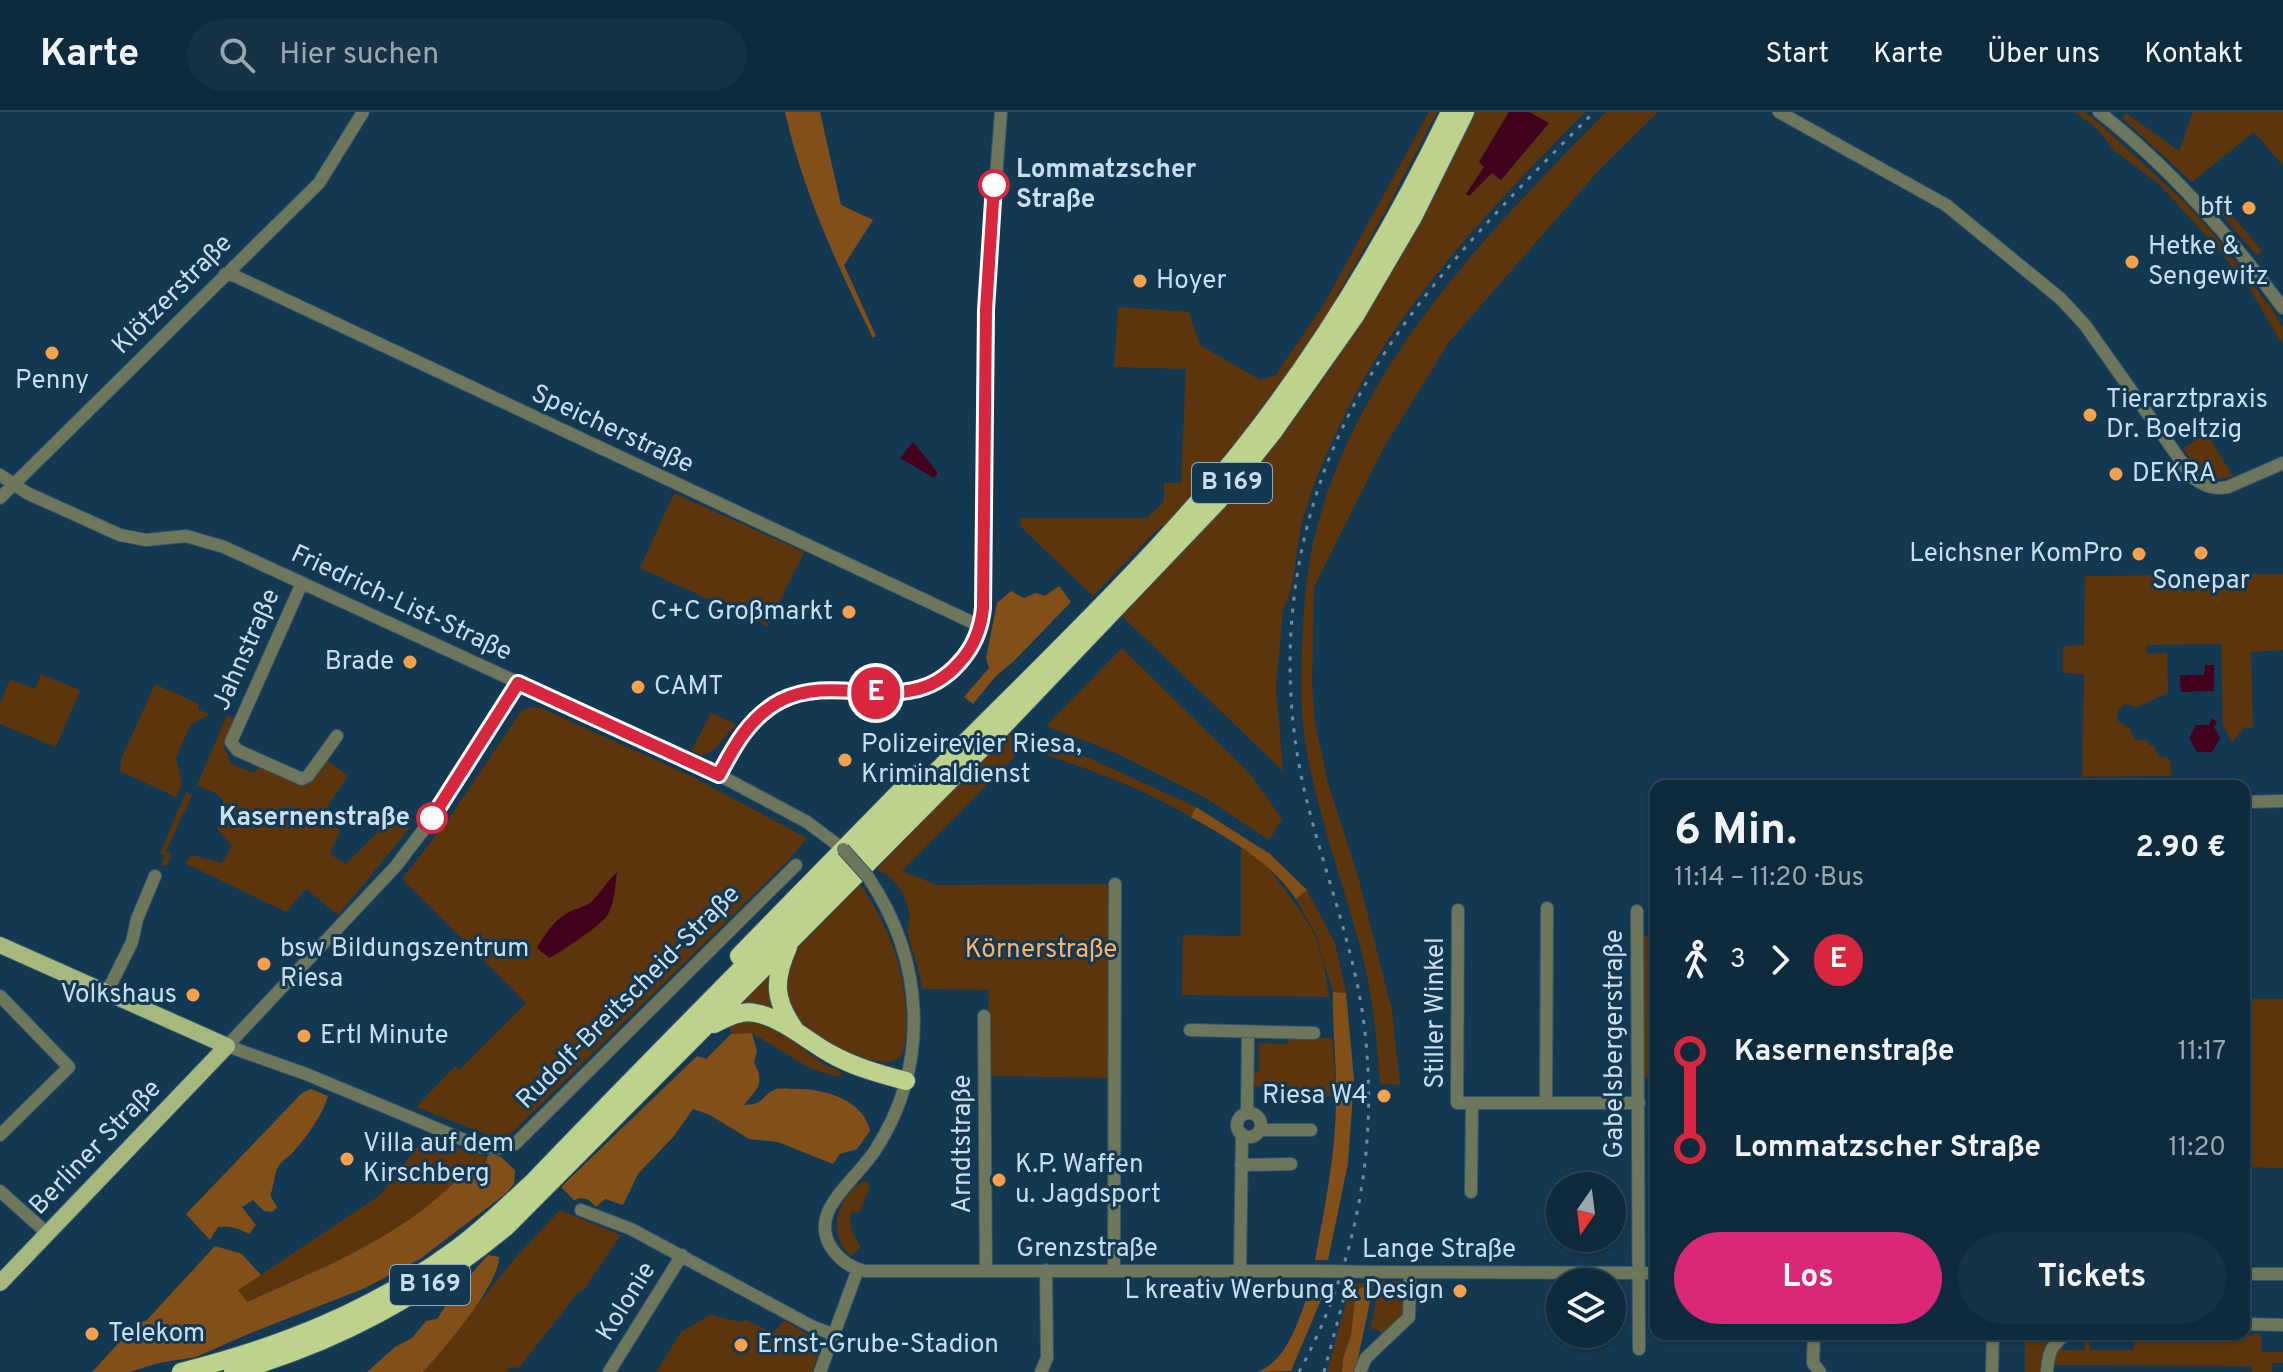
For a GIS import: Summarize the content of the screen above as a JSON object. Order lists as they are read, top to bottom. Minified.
{"streets":{"highway":["B 169"],"main road":["Rudolf-Breitscheid-Straße","Berliner Straße"],"street":["Klötzerstraße","Speicherstraße","Friedrich-List-Straße","Jahnstraße","Stiller Winkel","Gabelsbergerstraße","Arndtstraße","Grenzstraße","Lange Straße","Kolonie"]},"crossings":[["Klötzerstraße","Speicherstraße"],["Klötzerstraße","Friedrich-List-Straße"],["Friedrich-List-Straße","Jahnstraße"],["Friedrich-List-Straße","Grenzstraße"],["Rudolf-Breitscheid-Straße","Berliner Straße"],["Stiller Winkel","Gabelsbergerstraße"],["Gabelsbergerstraße","Lange Straße"],["Arndtstraße","Grenzstraße"],["Grenzstraße","Lange Straße"]],"parks":["Körnerstraße"],"places":["Lommatzscher Straße","bft","Hetke & Sengewitz","Hoyer","Penny","Tierarztpraxis Dr. Boeltzig","DEKRA","Sonepar","Leichsner KomPro","C+C Großmarkt","Brade","CAMT","Polizeirevier Riesa, Kriminaldienst","Kasernenstraße","bsw Bildungszentrum Riesa","Volkshaus","Ertl Minute","Riesa W4","Villa auf dem Kirschberg","K.P. Waffen u. Jagdsport","L kreativ Werbung & Design","Telekom","Ernst-Grube-Stadion"],"lines":["bus line E"],"north":"bottom","page":{"header":"Karte","search":"Hier suchen","nav":["Start","Karte","Über uns","Kontakt"],"on_map":"E","heading":["6 Min.","11:14 – 11:20 · Bus","2.90 €"],"legs":["3","E"],"list":[{"name":"Kasernenstraße","value":"11:17"},{"name":"Lommatzscher Straße","value":"11:20"}],"buttons":["Los","Tickets"]}}
